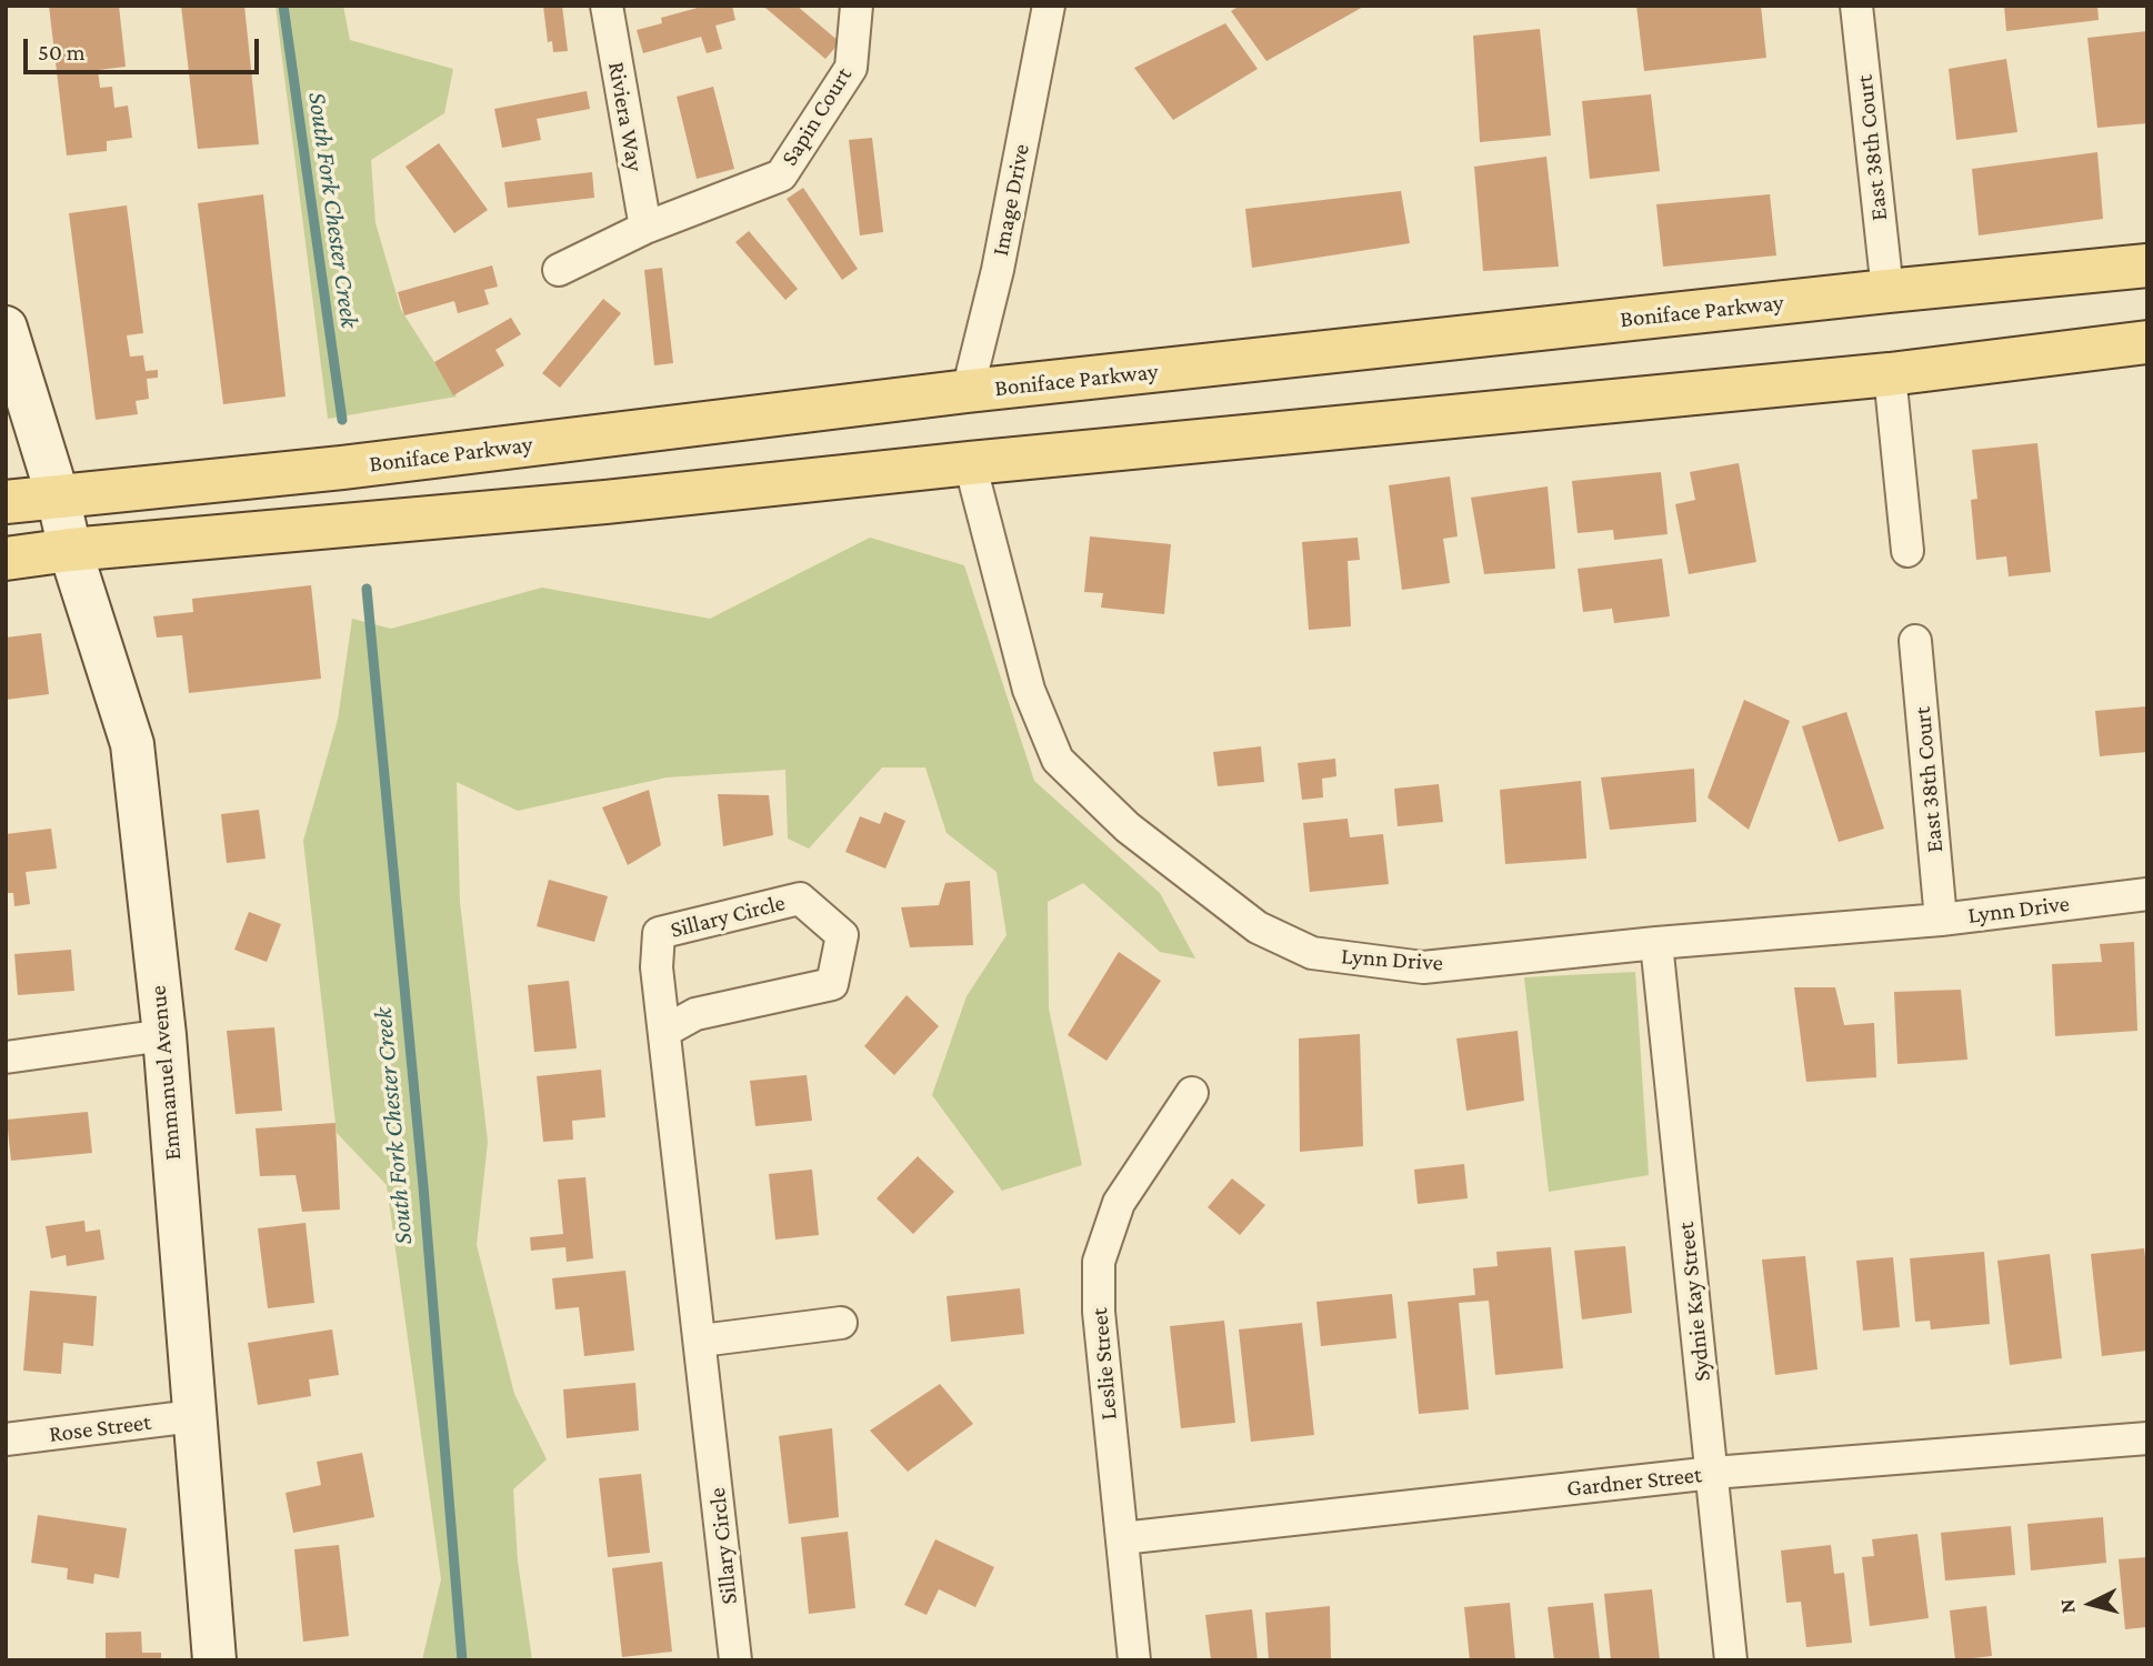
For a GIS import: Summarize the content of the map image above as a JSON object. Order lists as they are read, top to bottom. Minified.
{"streets":{"main road":["Boniface Parkway"],"street":["Riviera Way","Sapin Court","East 38th Court","Image Drive","Lynn Drive","Sillary Circle","Emmanuel Avenue","Sydnie Kay Street","Leslie Street","Rose Street","Gardner Street"]},"crossings":[["Riviera Way","Sapin Court"],["East 38th Court","Boniface Parkway"],["East 38th Court","Lynn Drive"],["Image Drive","Boniface Parkway"],["Boniface Parkway","Emmanuel Avenue"],["Lynn Drive","Sydnie Kay Street"],["Emmanuel Avenue","Rose Street"],["Sydnie Kay Street","Gardner Street"],["Leslie Street","Gardner Street"]],"water":["South Fork Chester Creek"],"scale_bar":"50 m","north":"left"}
